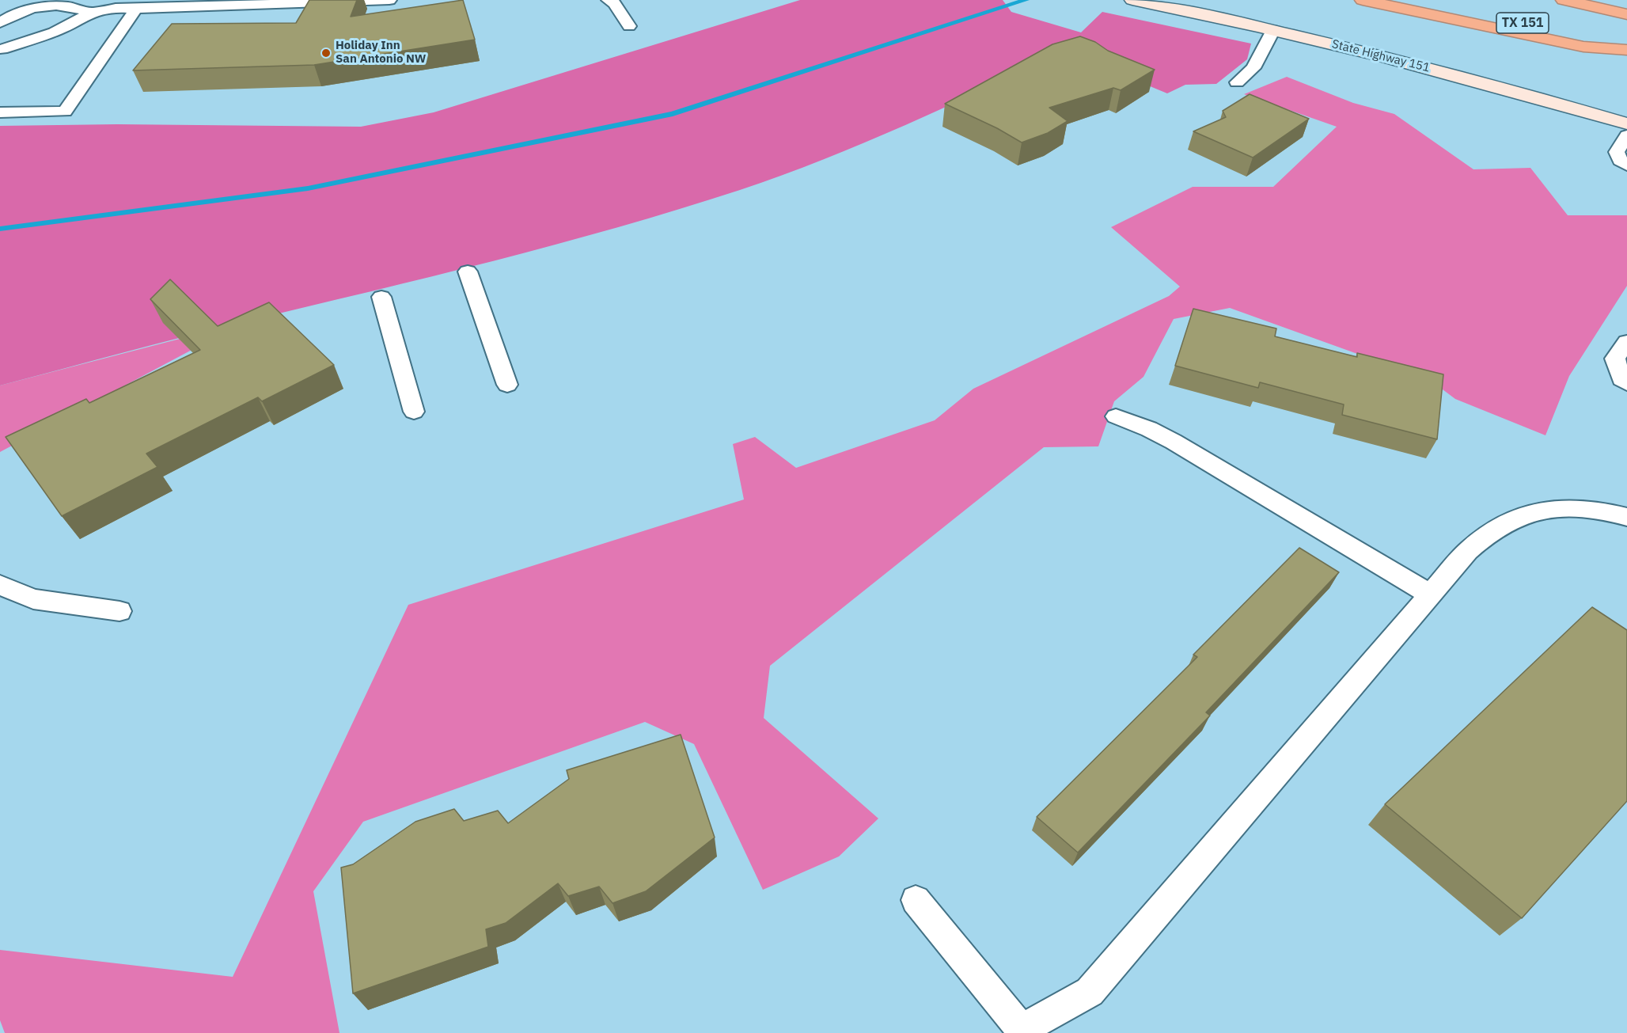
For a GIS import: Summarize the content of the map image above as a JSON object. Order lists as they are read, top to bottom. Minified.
{"streets":{"highway":["TX 151"],"main road":["State Highway 151"]},"places":["Holiday Inn San Antonio NW"]}
